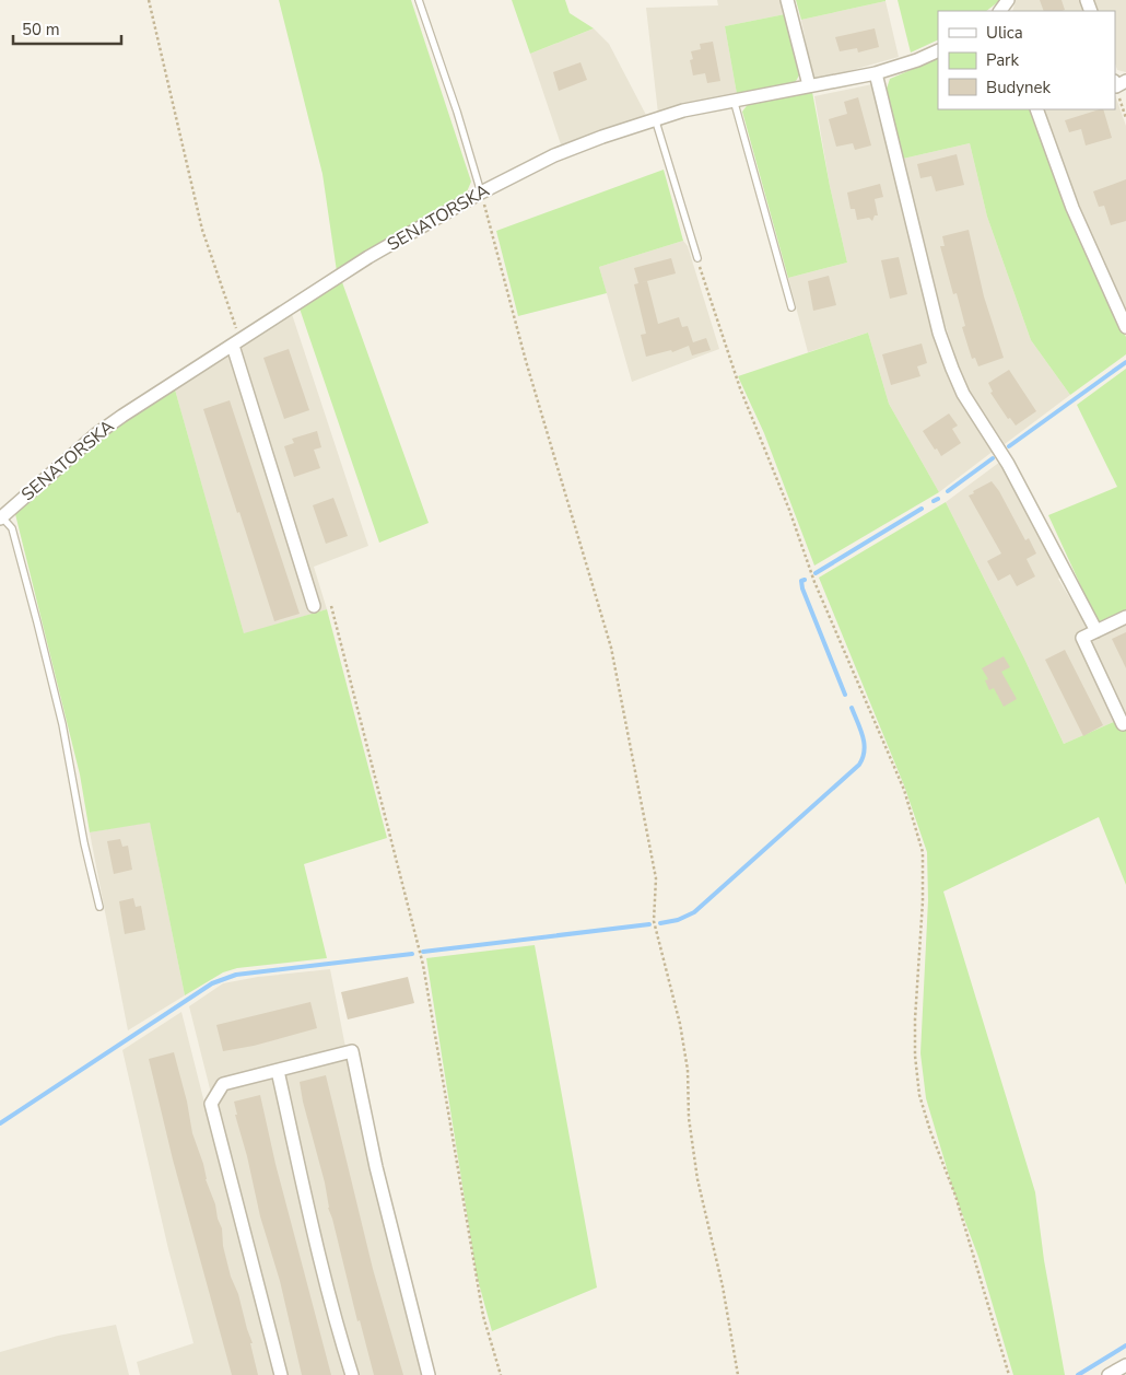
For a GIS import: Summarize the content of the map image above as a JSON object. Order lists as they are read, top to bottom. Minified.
{"streets":{"street":["SENATORSKA"]},"legend":["Ulica","Park","Budynek"],"scale_bar":"50 m"}
